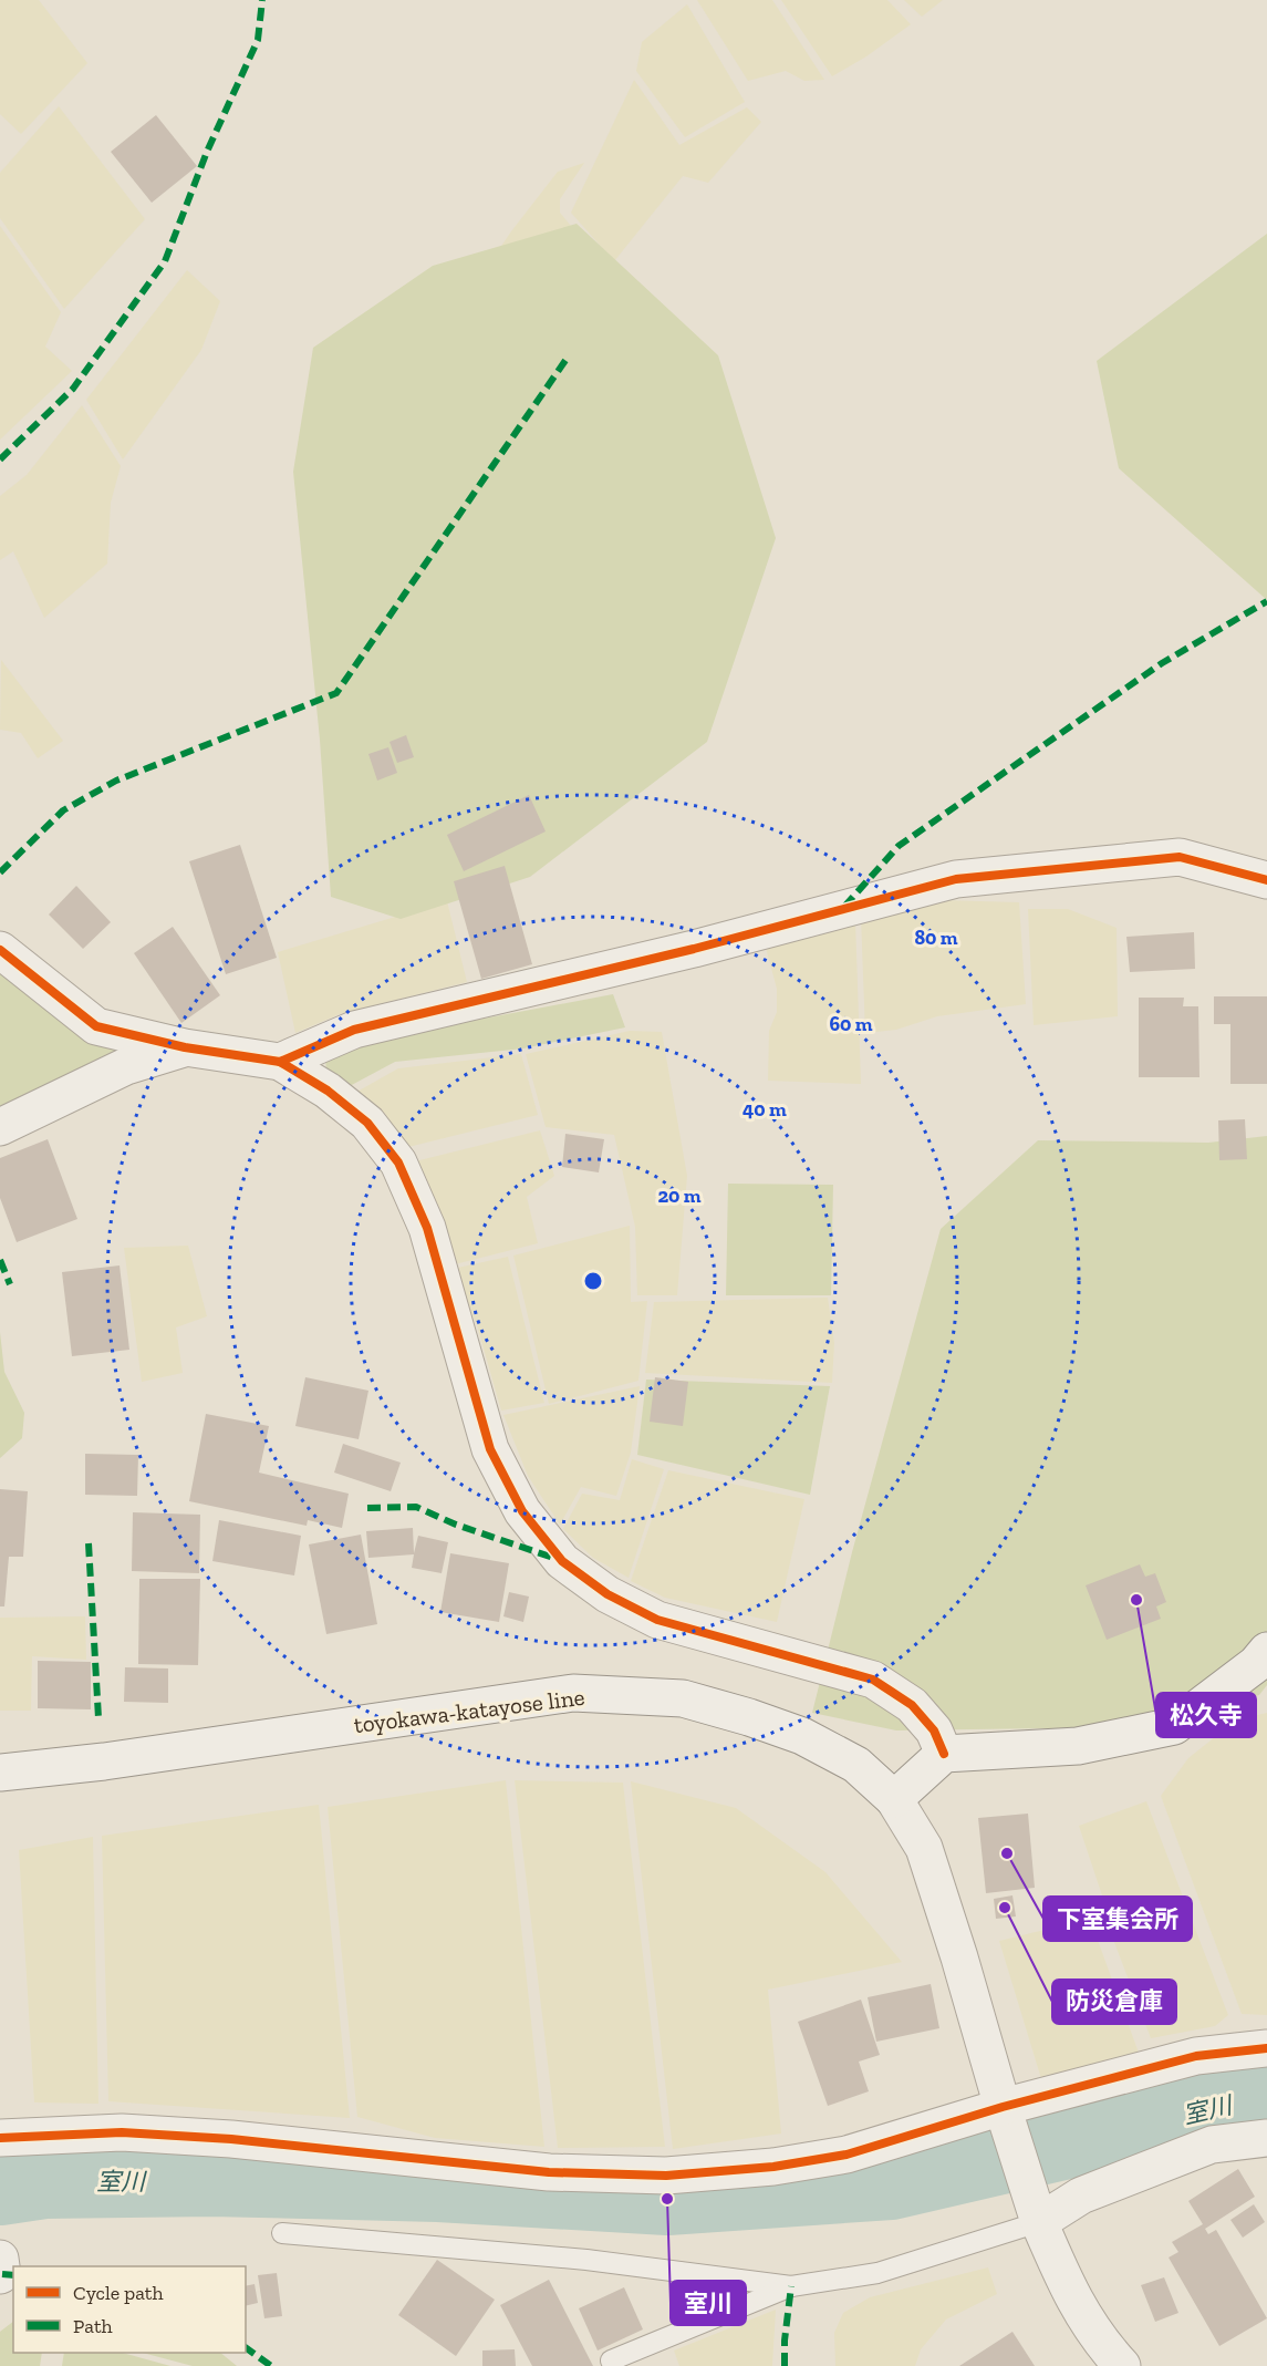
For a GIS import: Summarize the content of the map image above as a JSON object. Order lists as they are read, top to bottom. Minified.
{"streets":{"street":["toyokawa-katayose line"]},"water":["室川"],"places":["松久寺","下室集会所","防災倉庫","室川"],"legend":["Cycle path","Path"],"rings":["80 m","60 m","40 m","20 m"]}
